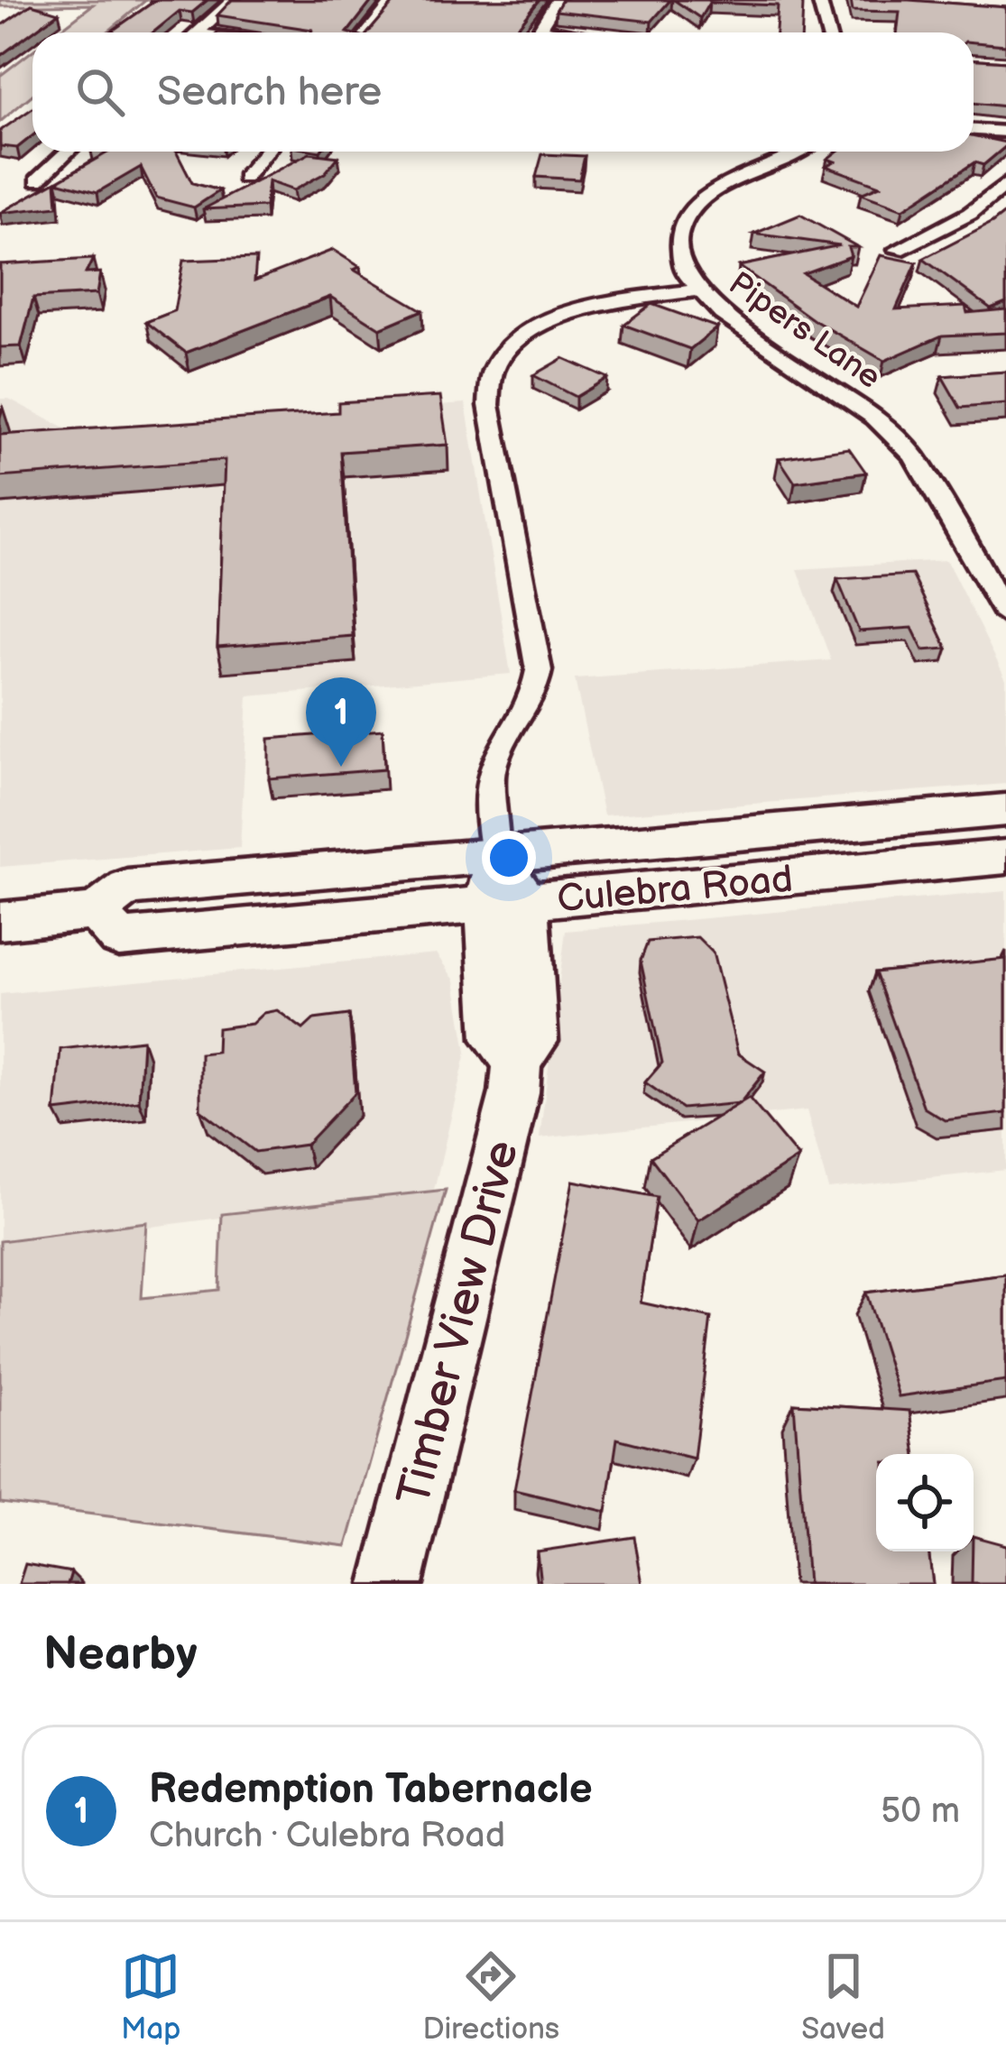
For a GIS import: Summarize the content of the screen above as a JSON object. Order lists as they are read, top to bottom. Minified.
{"streets":{"main road":["Culebra Road","Timber View Drive"],"street":["Pipers Lane"]},"crossings":[["Pipers Lane","Timber View Drive"],["Culebra Road","Timber View Drive"]],"page":{"search":"Search here","pins":"1","heading":"Nearby","list":[{"mark":"1","name":"Redemption Tabernacle","note":"Church · Culebra Road","value":"50 m"}],"nav":["Map","Directions","Saved"]}}
